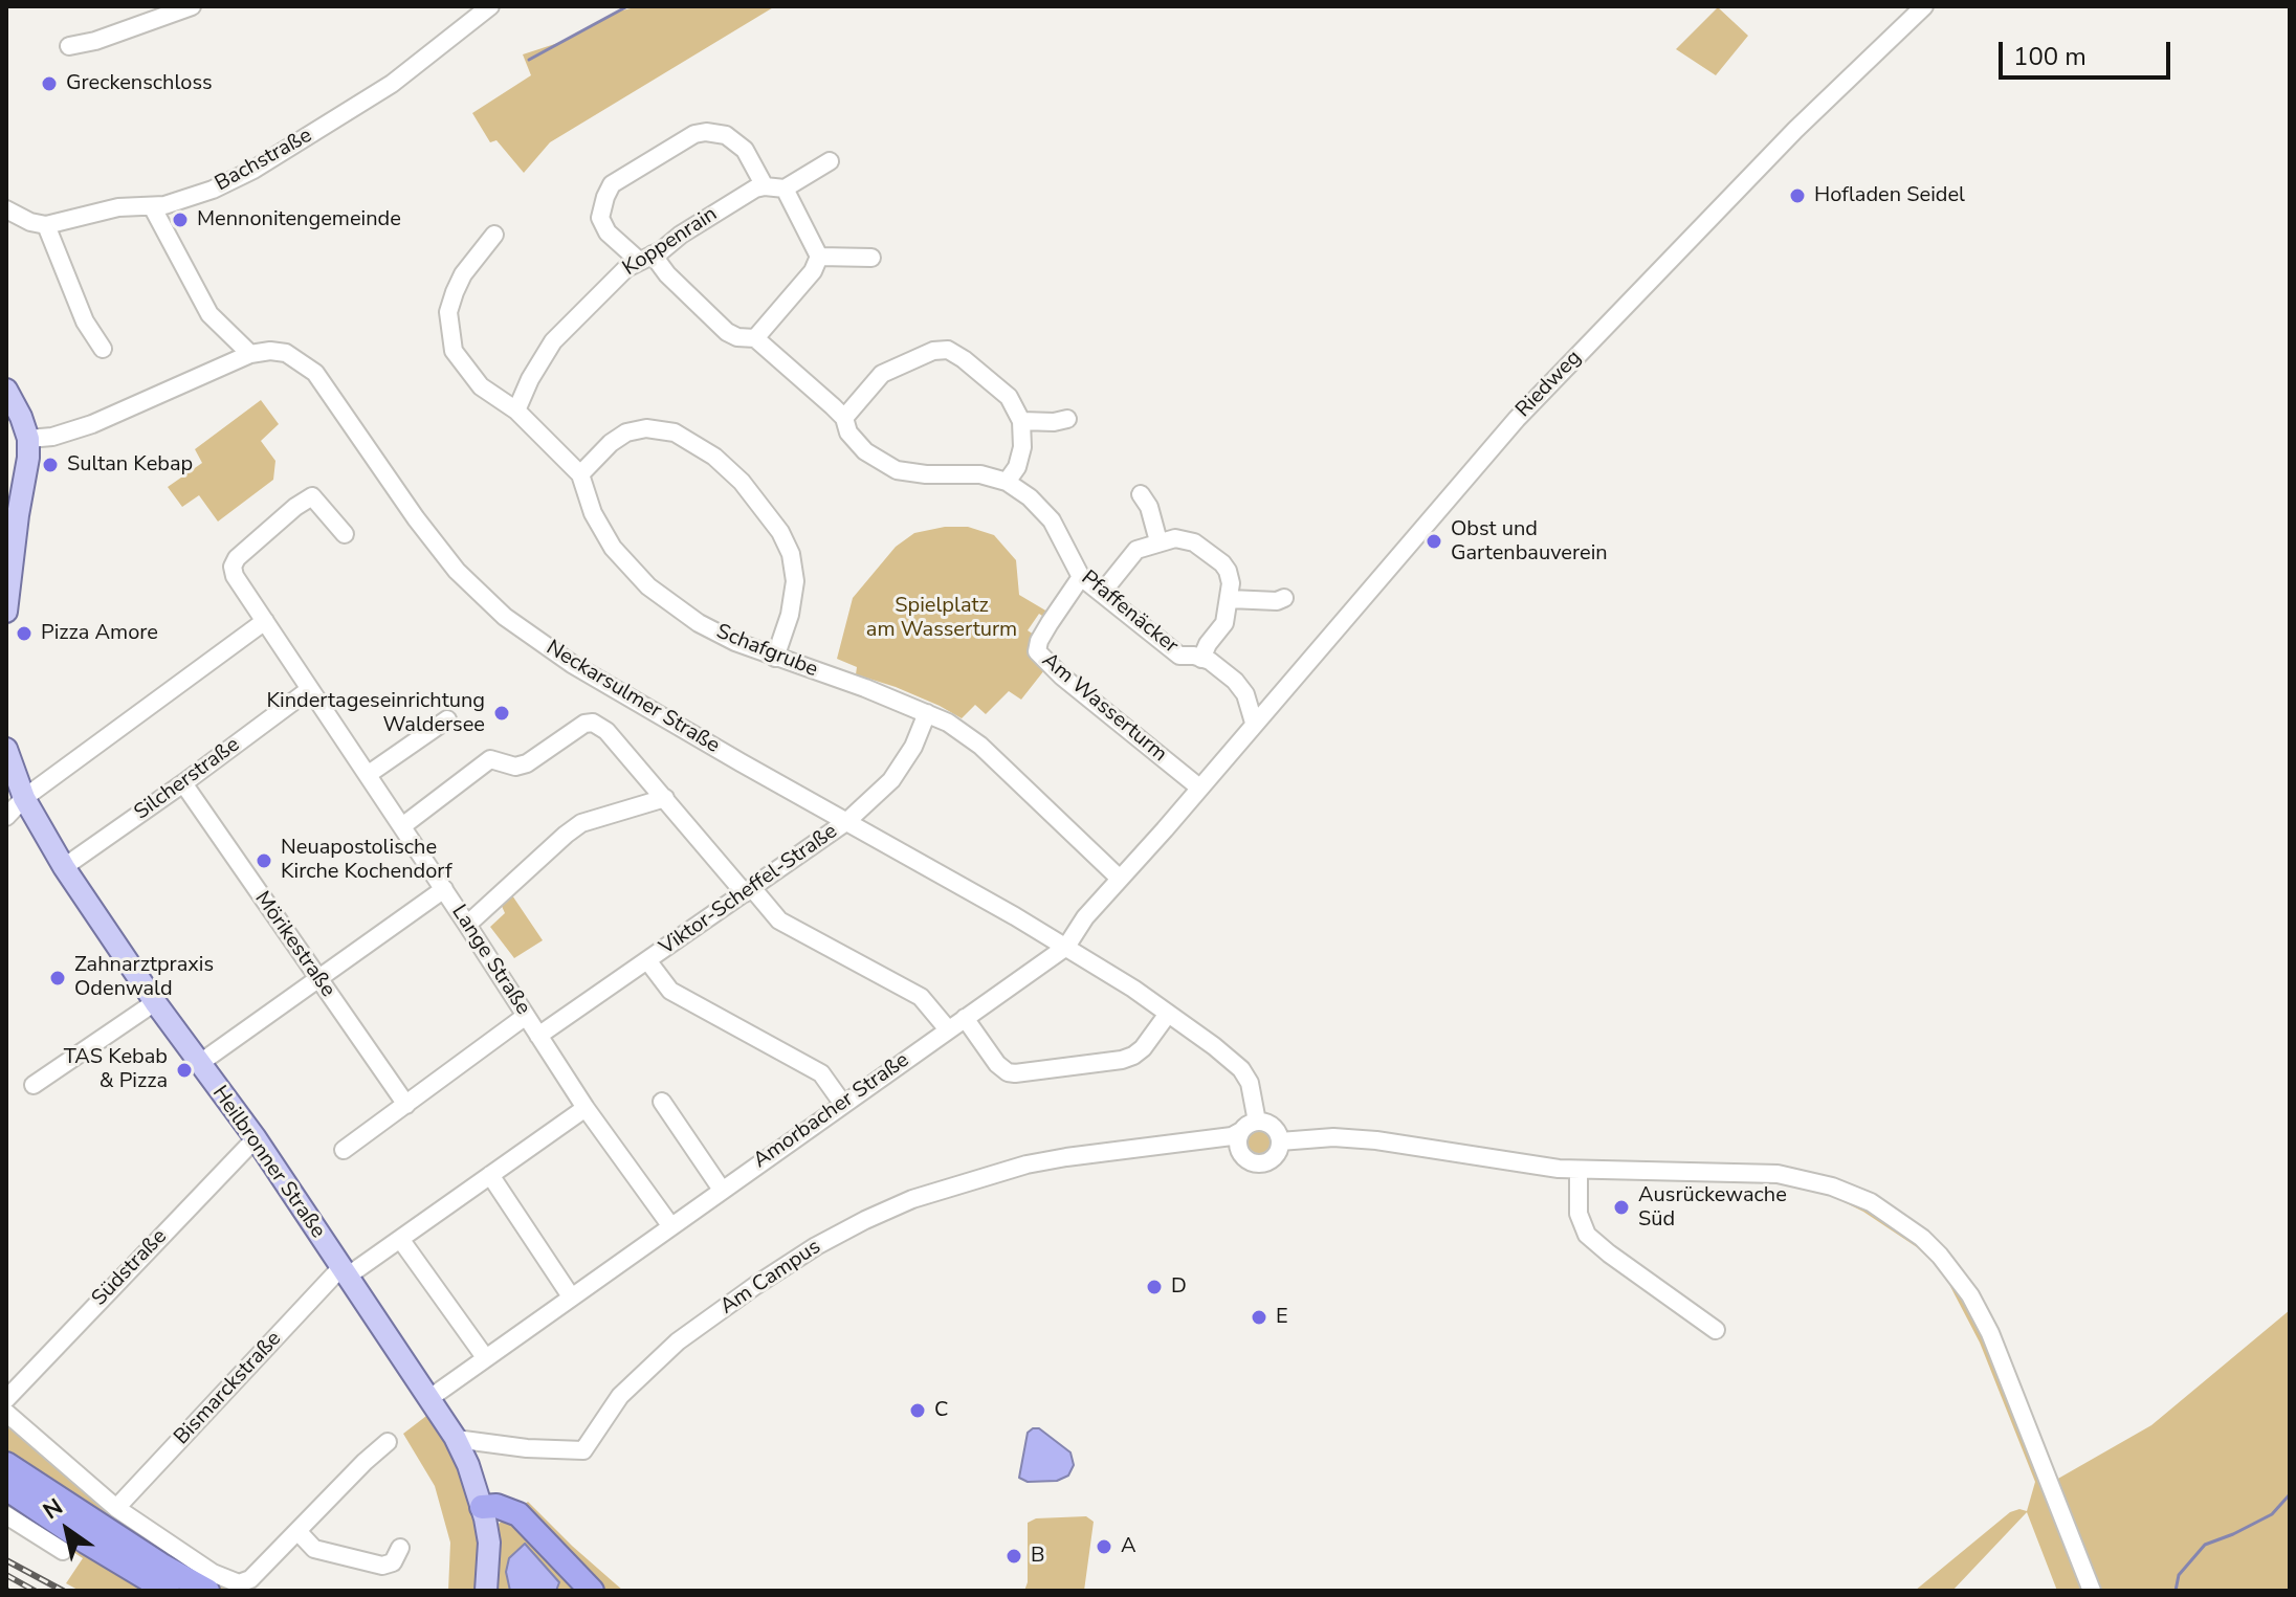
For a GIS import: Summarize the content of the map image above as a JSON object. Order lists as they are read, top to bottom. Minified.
{"streets":{"main road":["Heilbronner Straße"],"street":["Bachstraße","Koppenrain","Riedweg","Pfaffenäcker","Schafgrube","Neckarsulmer Straße","Am Wasserturm","Silcherstraße","Viktor-Scheffel-Straße","Mörikestraße","Lange Straße","Amorbacher Straße","Südstraße","Am Campus","Bismarckstraße"]},"crossings":[["Koppenrain","Pfaffenäcker"],["Koppenrain","Schafgrube"],["Riedweg","Pfaffenäcker"],["Riedweg","Am Wasserturm"],["Riedweg","Amorbacher Straße"],["Pfaffenäcker","Am Wasserturm"],["Schafgrube","Viktor-Scheffel-Straße"],["Schafgrube","Amorbacher Straße"],["Neckarsulmer Straße","Viktor-Scheffel-Straße"],["Neckarsulmer Straße","Amorbacher Straße"],["Neckarsulmer Straße","Am Campus"],["Am Wasserturm","Amorbacher Straße"],["Silcherstraße","Mörikestraße"],["Silcherstraße","Lange Straße"],["Silcherstraße","Heilbronner Straße"],["Viktor-Scheffel-Straße","Lange Straße"],["Lange Straße","Amorbacher Straße"],["Lange Straße","Bismarckstraße"],["Amorbacher Straße","Heilbronner Straße"],["Heilbronner Straße","Südstraße"],["Heilbronner Straße","Am Campus"],["Heilbronner Straße","Bismarckstraße"]],"parks":["Spielplatz am Wasserturm"],"places":["Greckenschloss","Hofladen Seidel","Mennonitengemeinde","Sultan Kebap","Obst und Gartenbauverein","Pizza Amore","Kindertageseinrichtung Waldersee","Neuapostolische Kirche Kochendorf","Zahnarztpraxis Odenwald","TAS Kebab & Pizza","Ausrückewache Süd","D","E","C","A","B"],"scale_bar":"100 m","north":"top left"}
